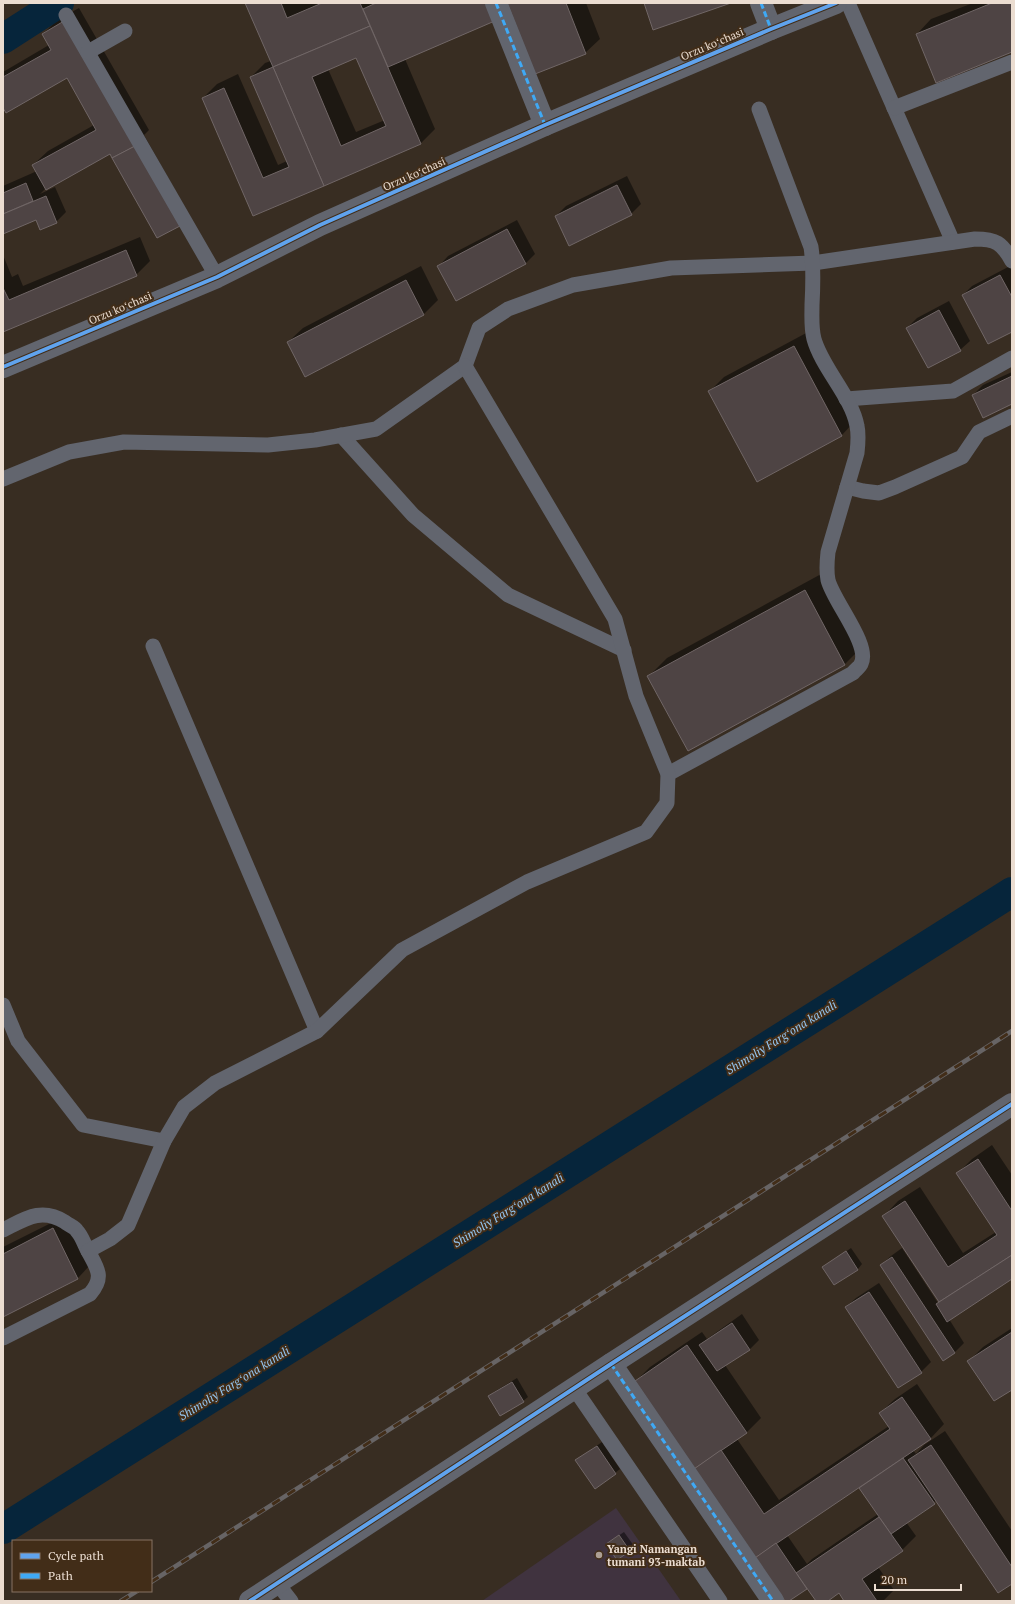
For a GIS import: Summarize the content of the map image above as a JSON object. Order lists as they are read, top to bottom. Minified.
{"streets":{"street":["Orzu koʻchasi"]},"water":["Shimoliy Fargʻona kanali"],"places":["Yangi Namangan tumani 93-maktab"],"legend":["Cycle path","Path"],"scale_bar":"20 m"}
